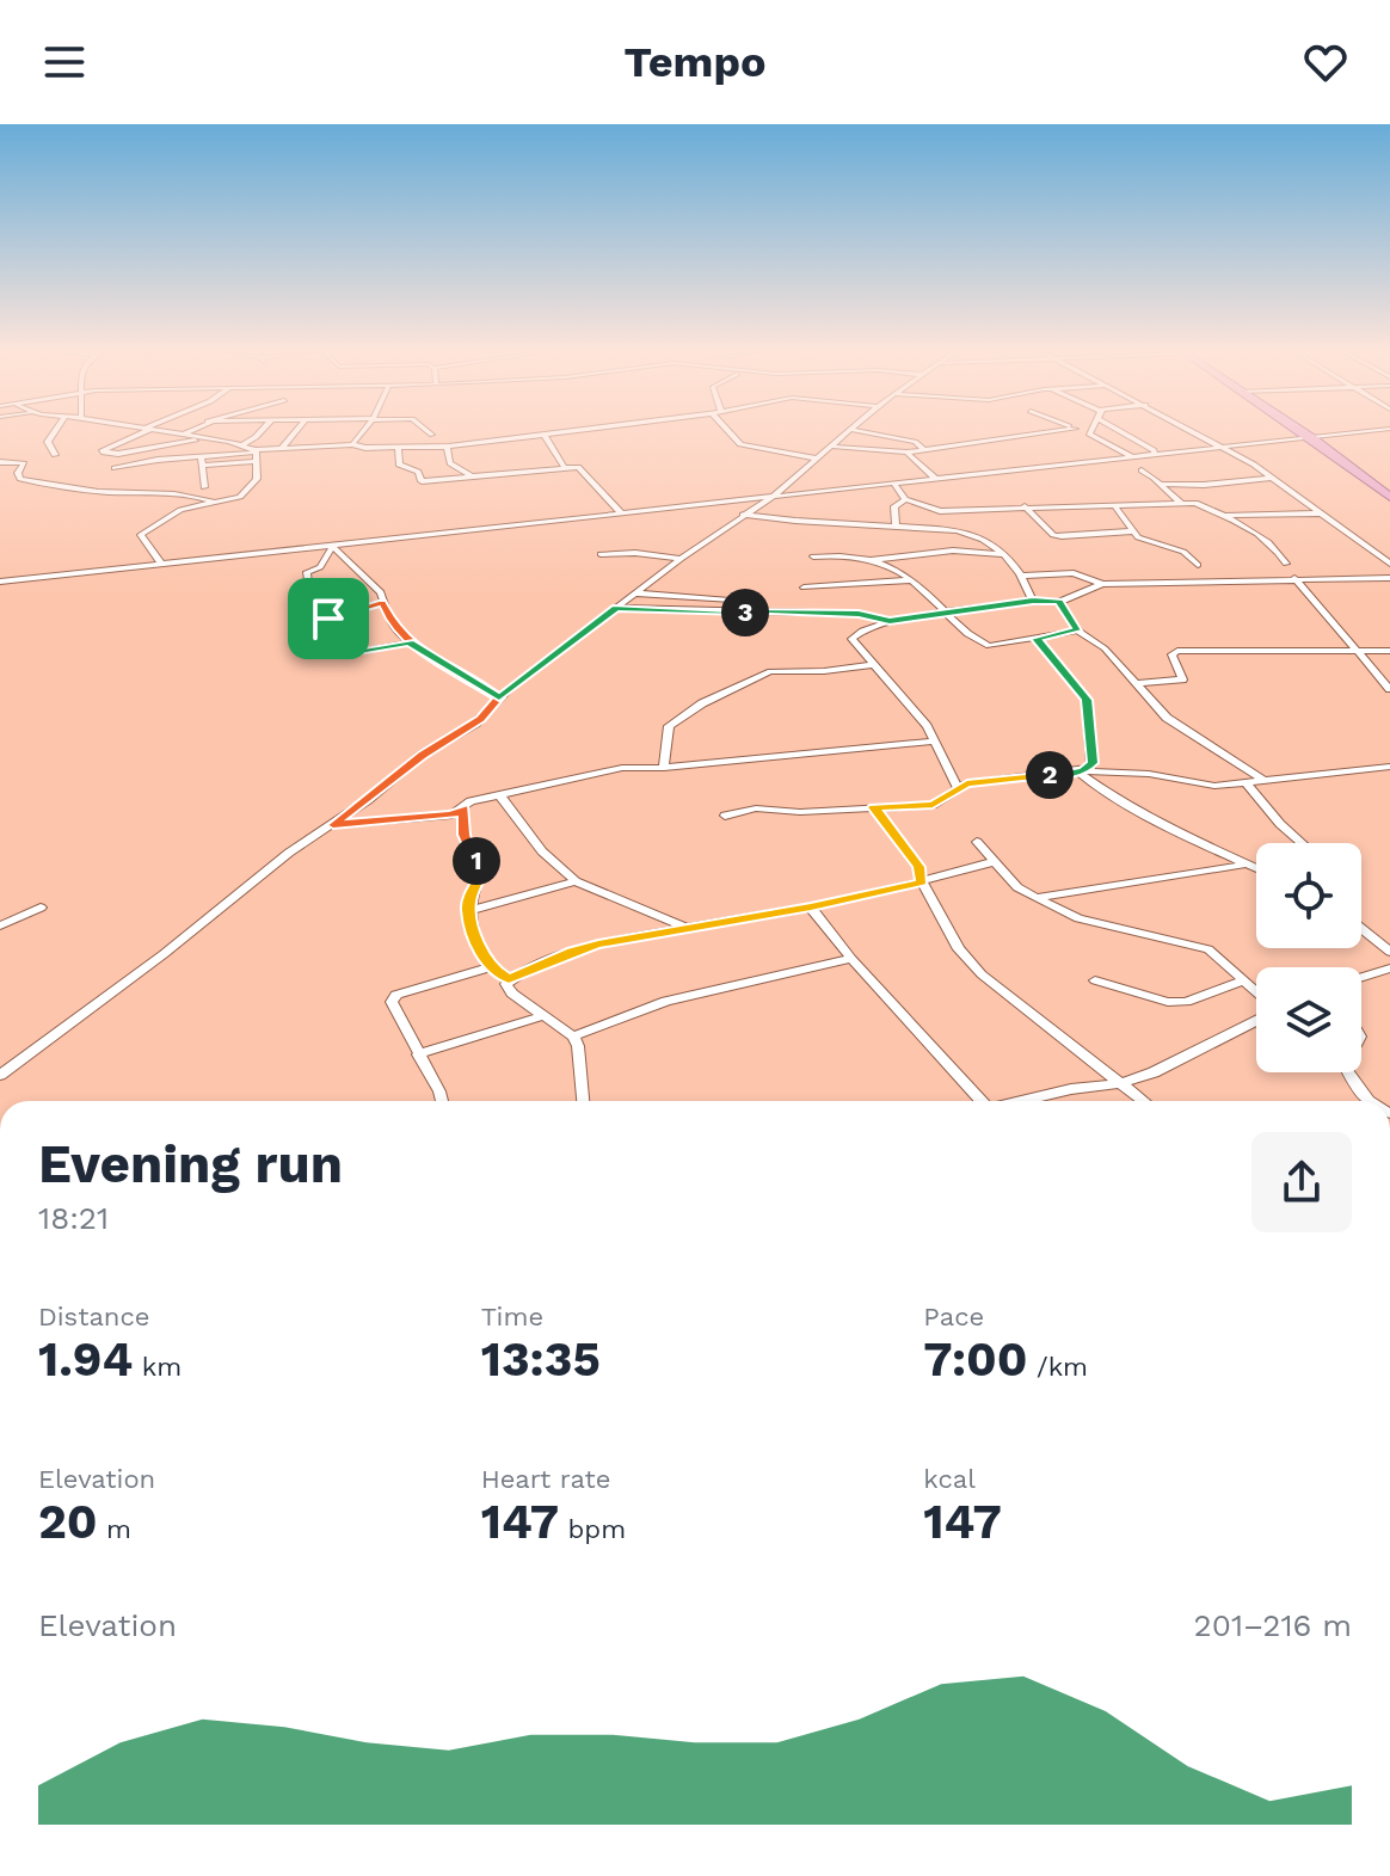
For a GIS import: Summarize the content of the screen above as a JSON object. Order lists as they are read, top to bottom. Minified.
{"page":{"header":"Tempo","pins":["3","2","1"],"heading":["Evening run","18:21"],"stats":[["Distance","1.94 km"],["Time","13:35"],["Pace","7:00 /km"],["Elevation","20 m"],["Heart rate","147 bpm"],["kcal","147"]],"chart":["Elevation","201–216 m"]}}
